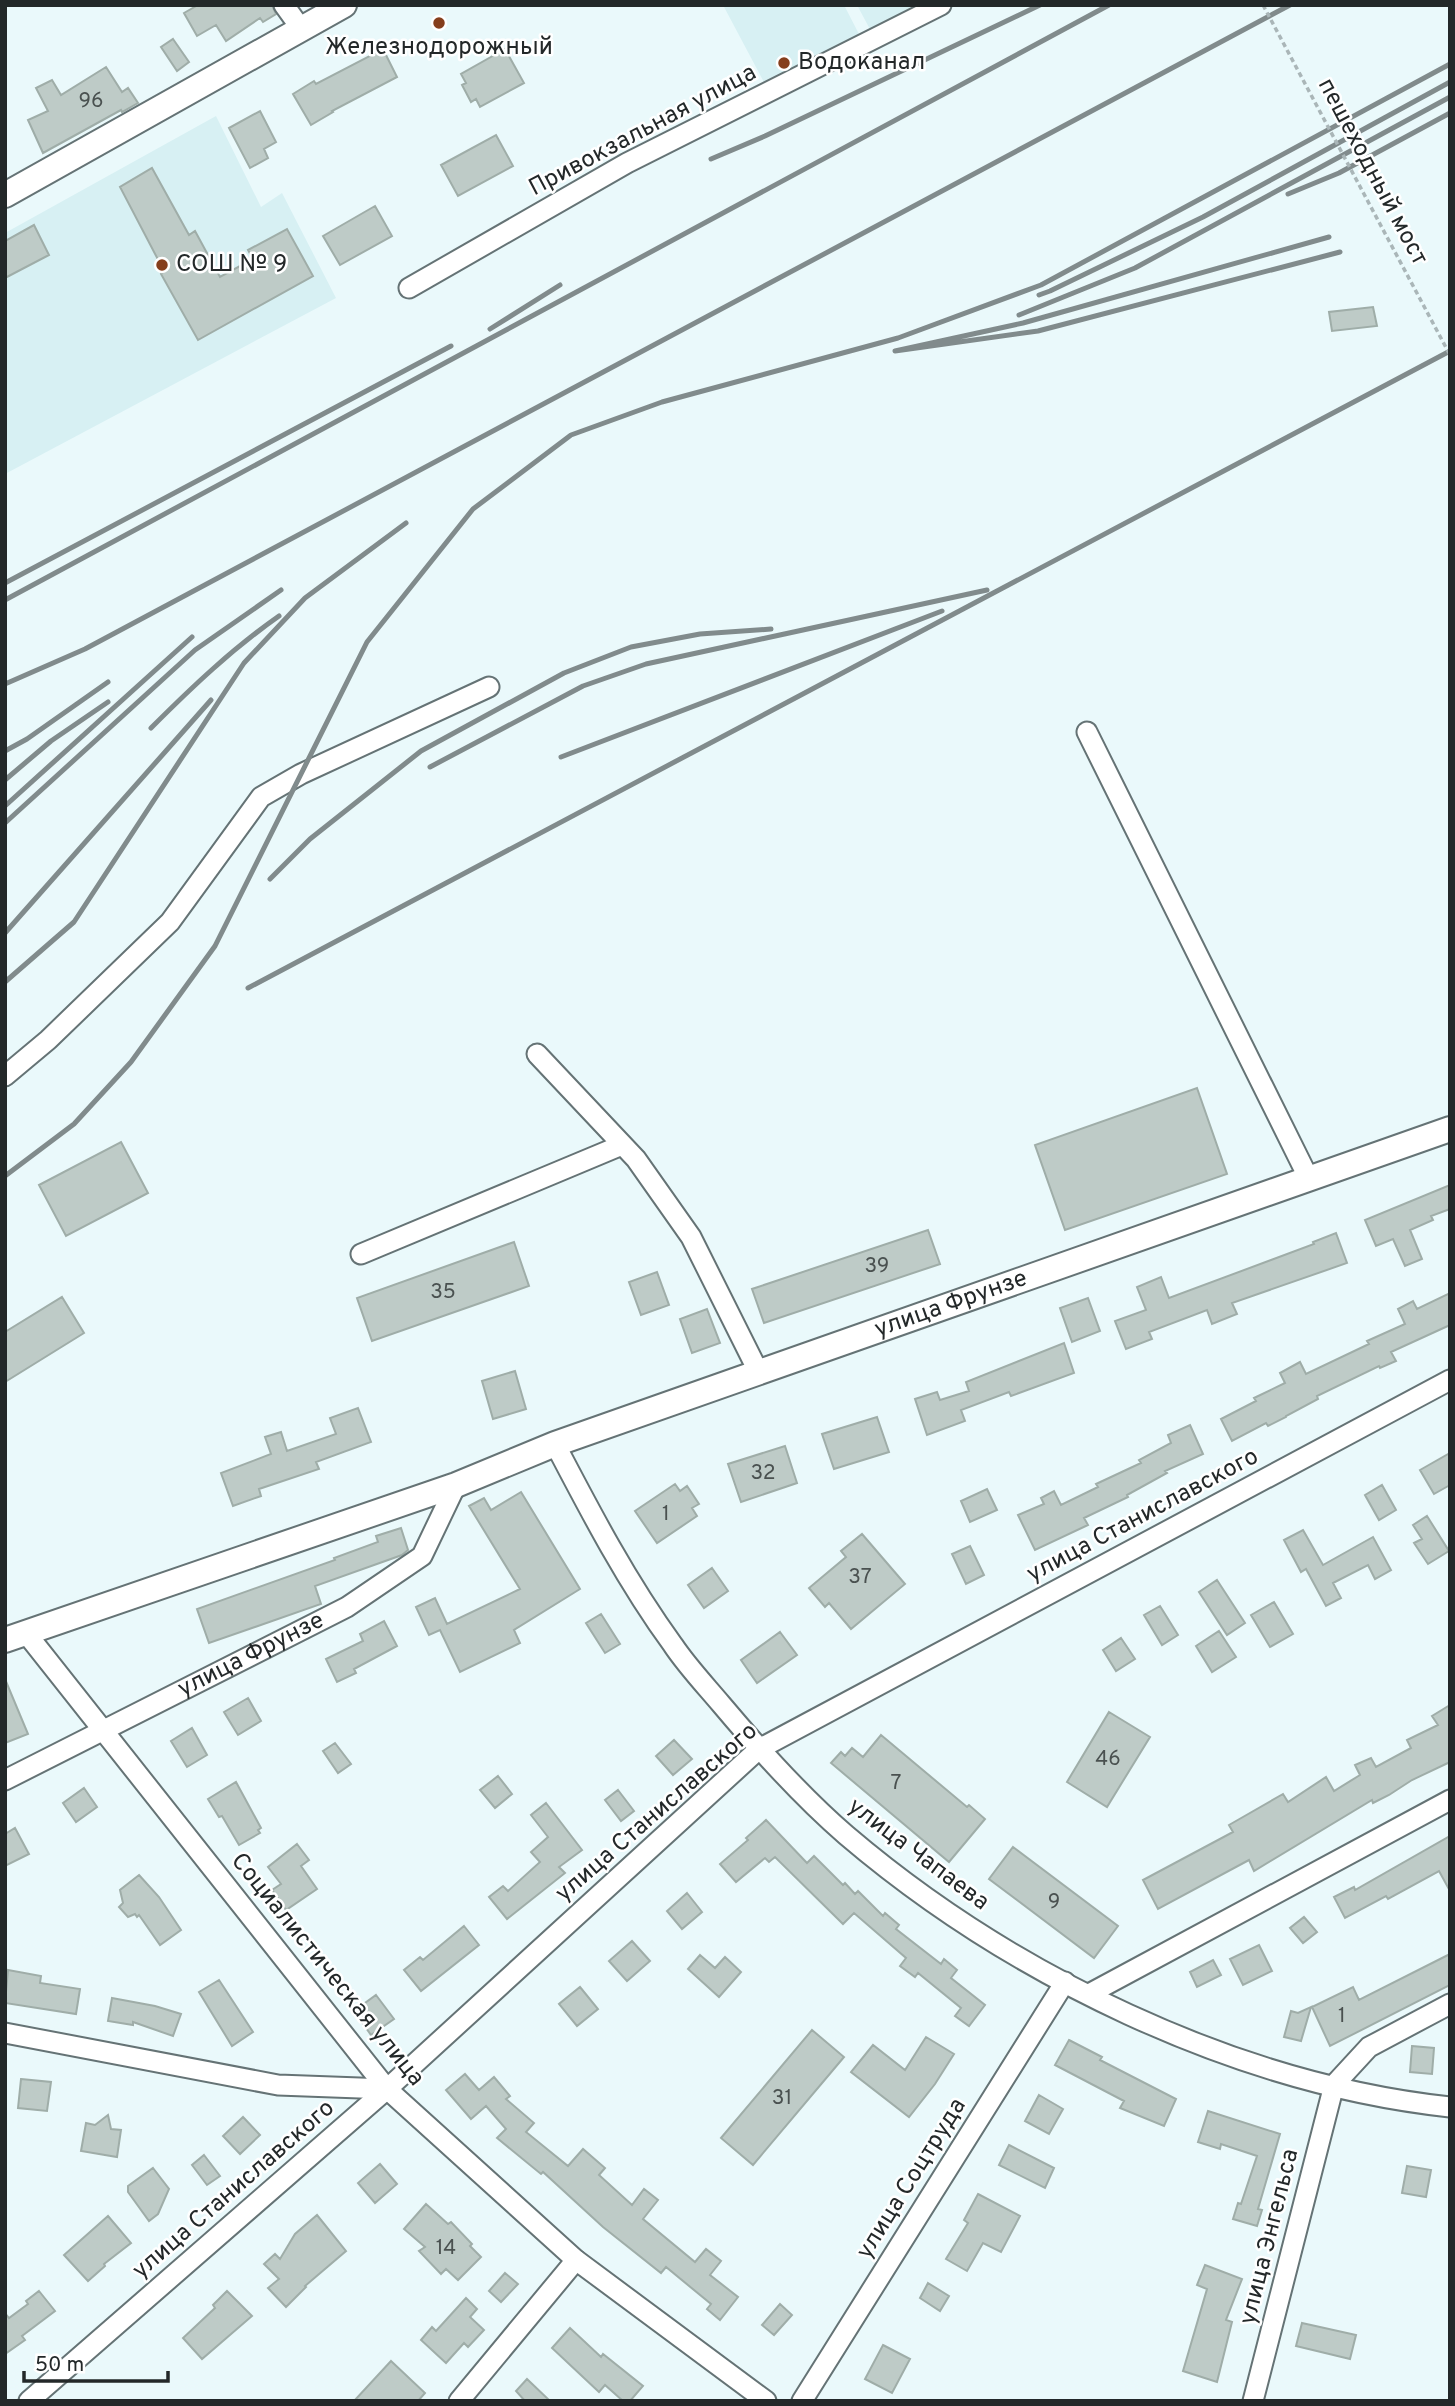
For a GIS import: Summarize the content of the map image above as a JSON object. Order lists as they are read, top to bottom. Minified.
{"streets":{"main road":["улица Фрунзе"],"street":["Привокзальная улица","улица Станиславского","улица Чапаева","Социалистическая улица","улица Соцтруда","улица Энгельса"],"path":["пешеходный мост"]},"crossings":[["улица Фрунзе","улица Чапаева"],["улица Фрунзе","Социалистическая улица"],["улица Станиславского","улица Чапаева"],["улица Станиславского","Социалистическая улица"],["улица Чапаева","улица Соцтруда"],["улица Чапаева","улица Энгельса"]],"places":["Железнодорожный","Водоканал","СОШ № 9"],"house_numbers":["96","39","35","32","1","37","46","7","9","1","31","14"],"scale_bar":"50 m"}
